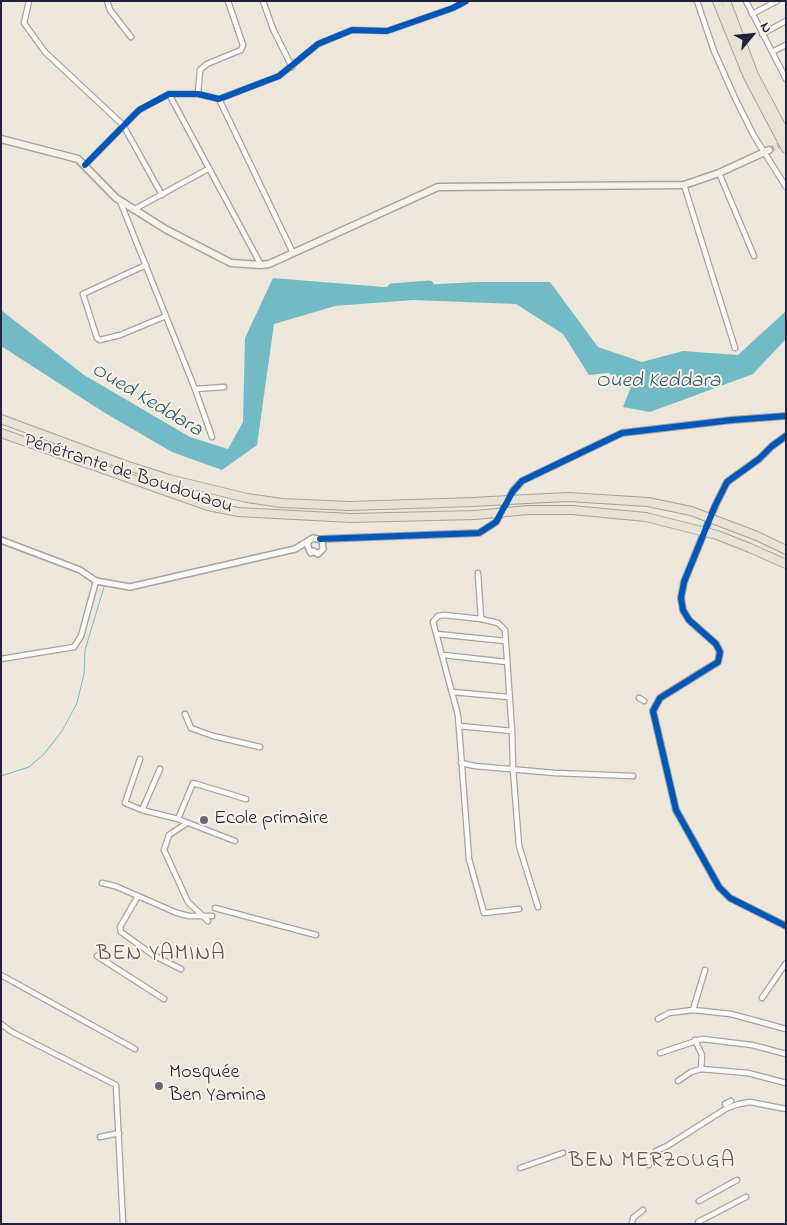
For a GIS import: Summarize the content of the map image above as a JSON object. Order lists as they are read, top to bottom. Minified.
{"streets":{"highway":["Pénétrante de Boudouaou"]},"districts":["BEN YAMINA","BEN MERZOUGA"],"water":["Oued Keddara"],"places":["Ecole primaire","Mosquée Ben Yamina"],"north":"top right"}
